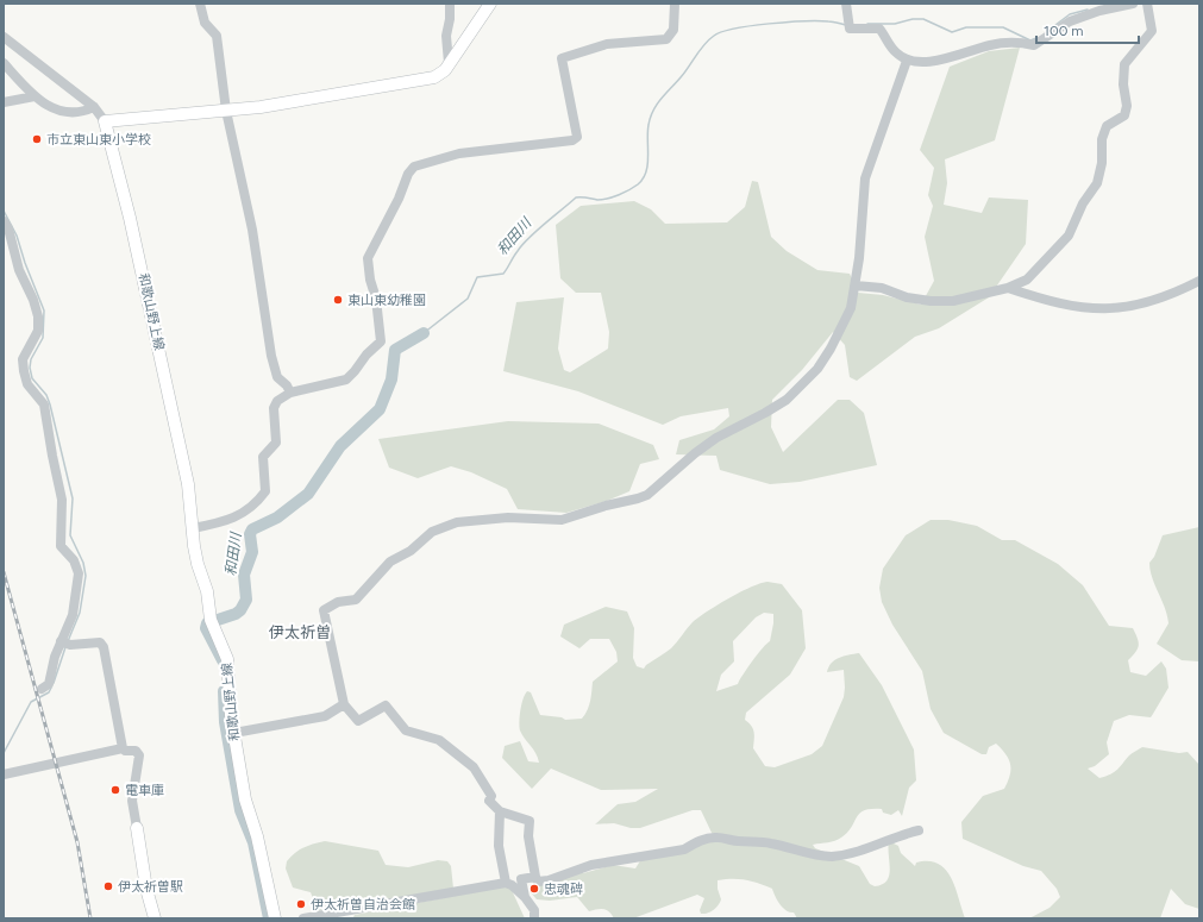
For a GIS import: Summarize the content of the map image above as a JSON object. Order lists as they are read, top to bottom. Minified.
{"streets":{"main road":["和歌山野上線"]},"districts":["伊太祈曽"],"water":["和田川"],"places":["市立東山東小学校","東山東幼稚園","電車庫","伊太祈曽駅","忠魂碑","伊太祈曽自治会館"],"scale_bar":"100 m"}
